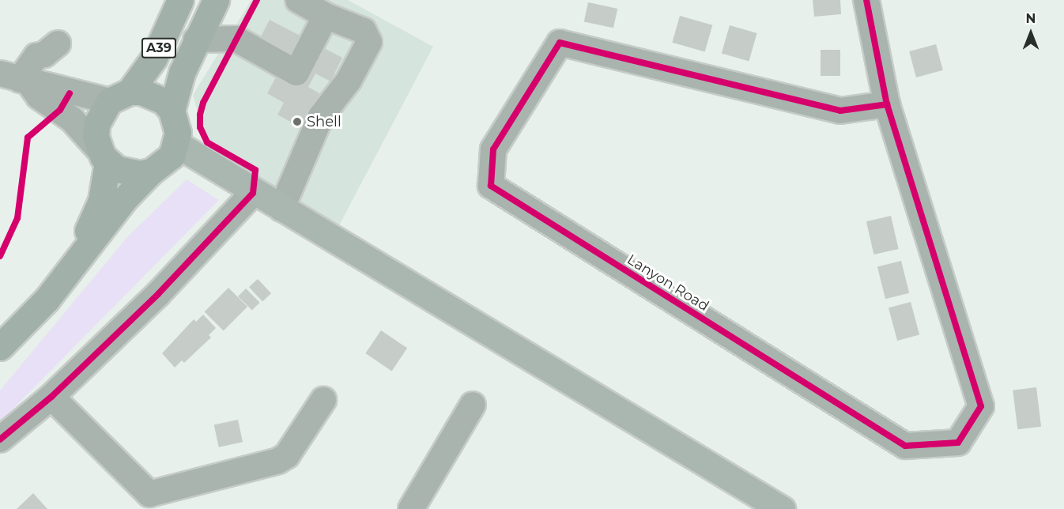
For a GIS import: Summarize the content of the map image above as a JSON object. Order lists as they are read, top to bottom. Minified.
{"streets":{"highway":["A39"],"street":["Lanyon Road"]},"places":["Shell"],"north":"top"}
